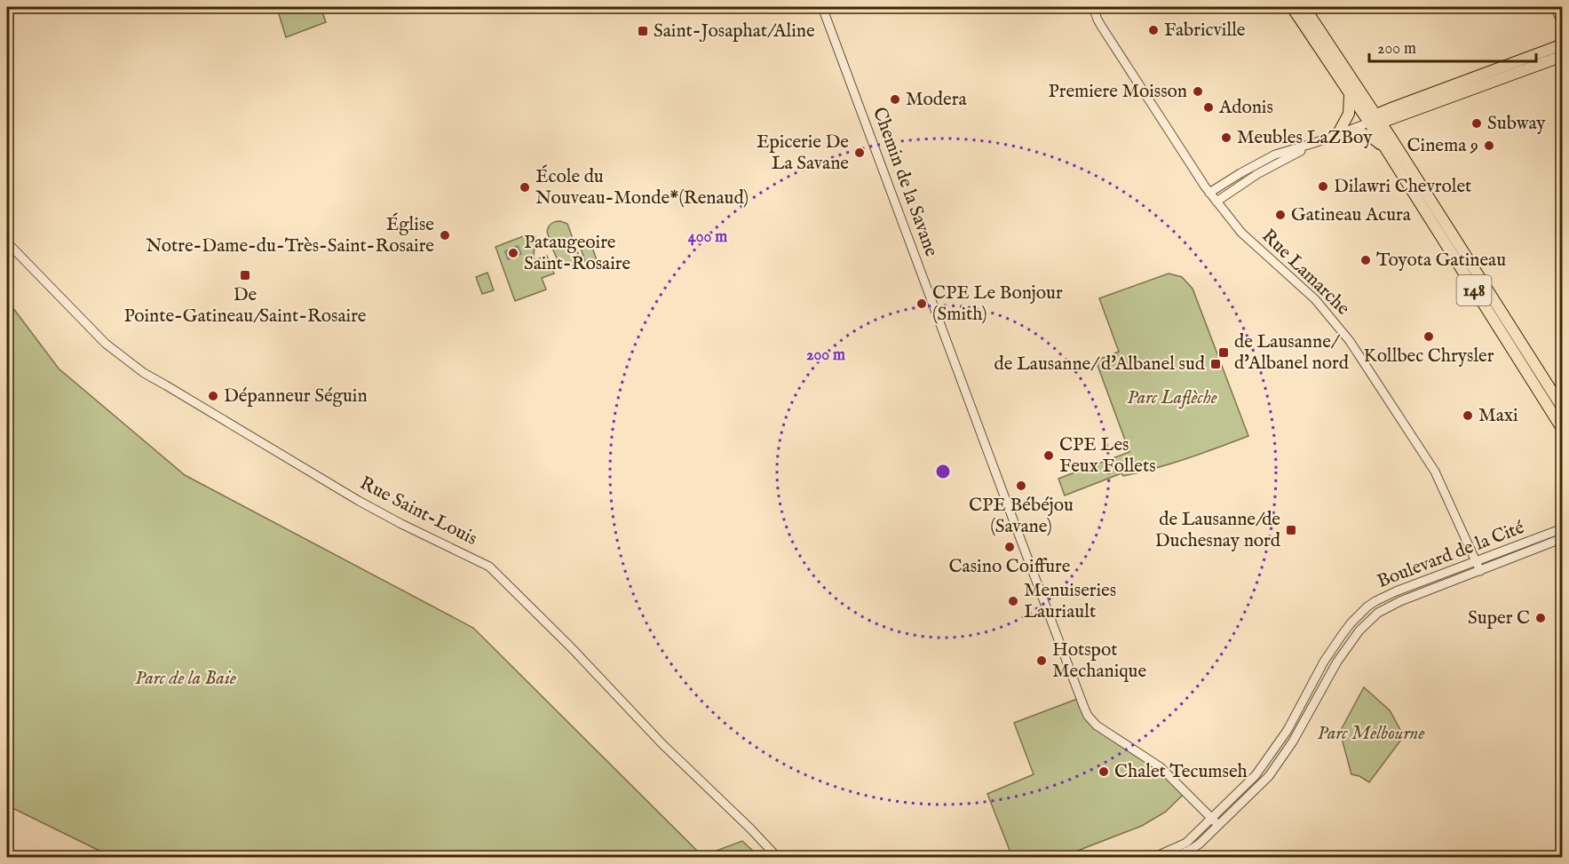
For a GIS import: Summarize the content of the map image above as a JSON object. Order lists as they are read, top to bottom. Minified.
{"streets":{"main road":["148"],"street":["Chemin de la Savane","Rue Lamarche","Rue Saint-Louis","Boulevard de la Cité"]},"crossings":[["Chemin de la Savane","Boulevard de la Cité"],["Rue Lamarche","Boulevard de la Cité"]],"parks":["Parc Laflèche","Parc de la Baie","Parc Melbourne"],"places":{"other":["Fabricville","Premiere Moisson","Modera","Adonis","Subway","Meubles LaZBoy","Cinema 9","Epicerie De La Savane","Dilawri Chevrolet","École du Nouveau-Monde*(Renaud)","Gatineau Acura","Église Notre-Dame-du-Très-Saint-Rosaire","Pataugeoire Saint-Rosaire","Toyota Gatineau","CPE Le Bonjour (Smith)","Kollbec Chrysler","Dépanneur Séguin","Maxi","CPE Les Feux Follets","CPE Bébéjou (Savane)","Casino Coiffure","Menuiseries Lauriault","Super C","Hotspot Mechanique","Chalet Tecumseh"],"transit":["Saint-Josaphat/Aline","De Pointe-Gatineau/Saint-Rosaire","de Lausanne/ d'Albanel nord","de Lausanne/ d'Albanel sud","de Lausanne/de Duchesnay nord"]},"scale_bar":"200 m","rings":["400 m","200 m"]}
